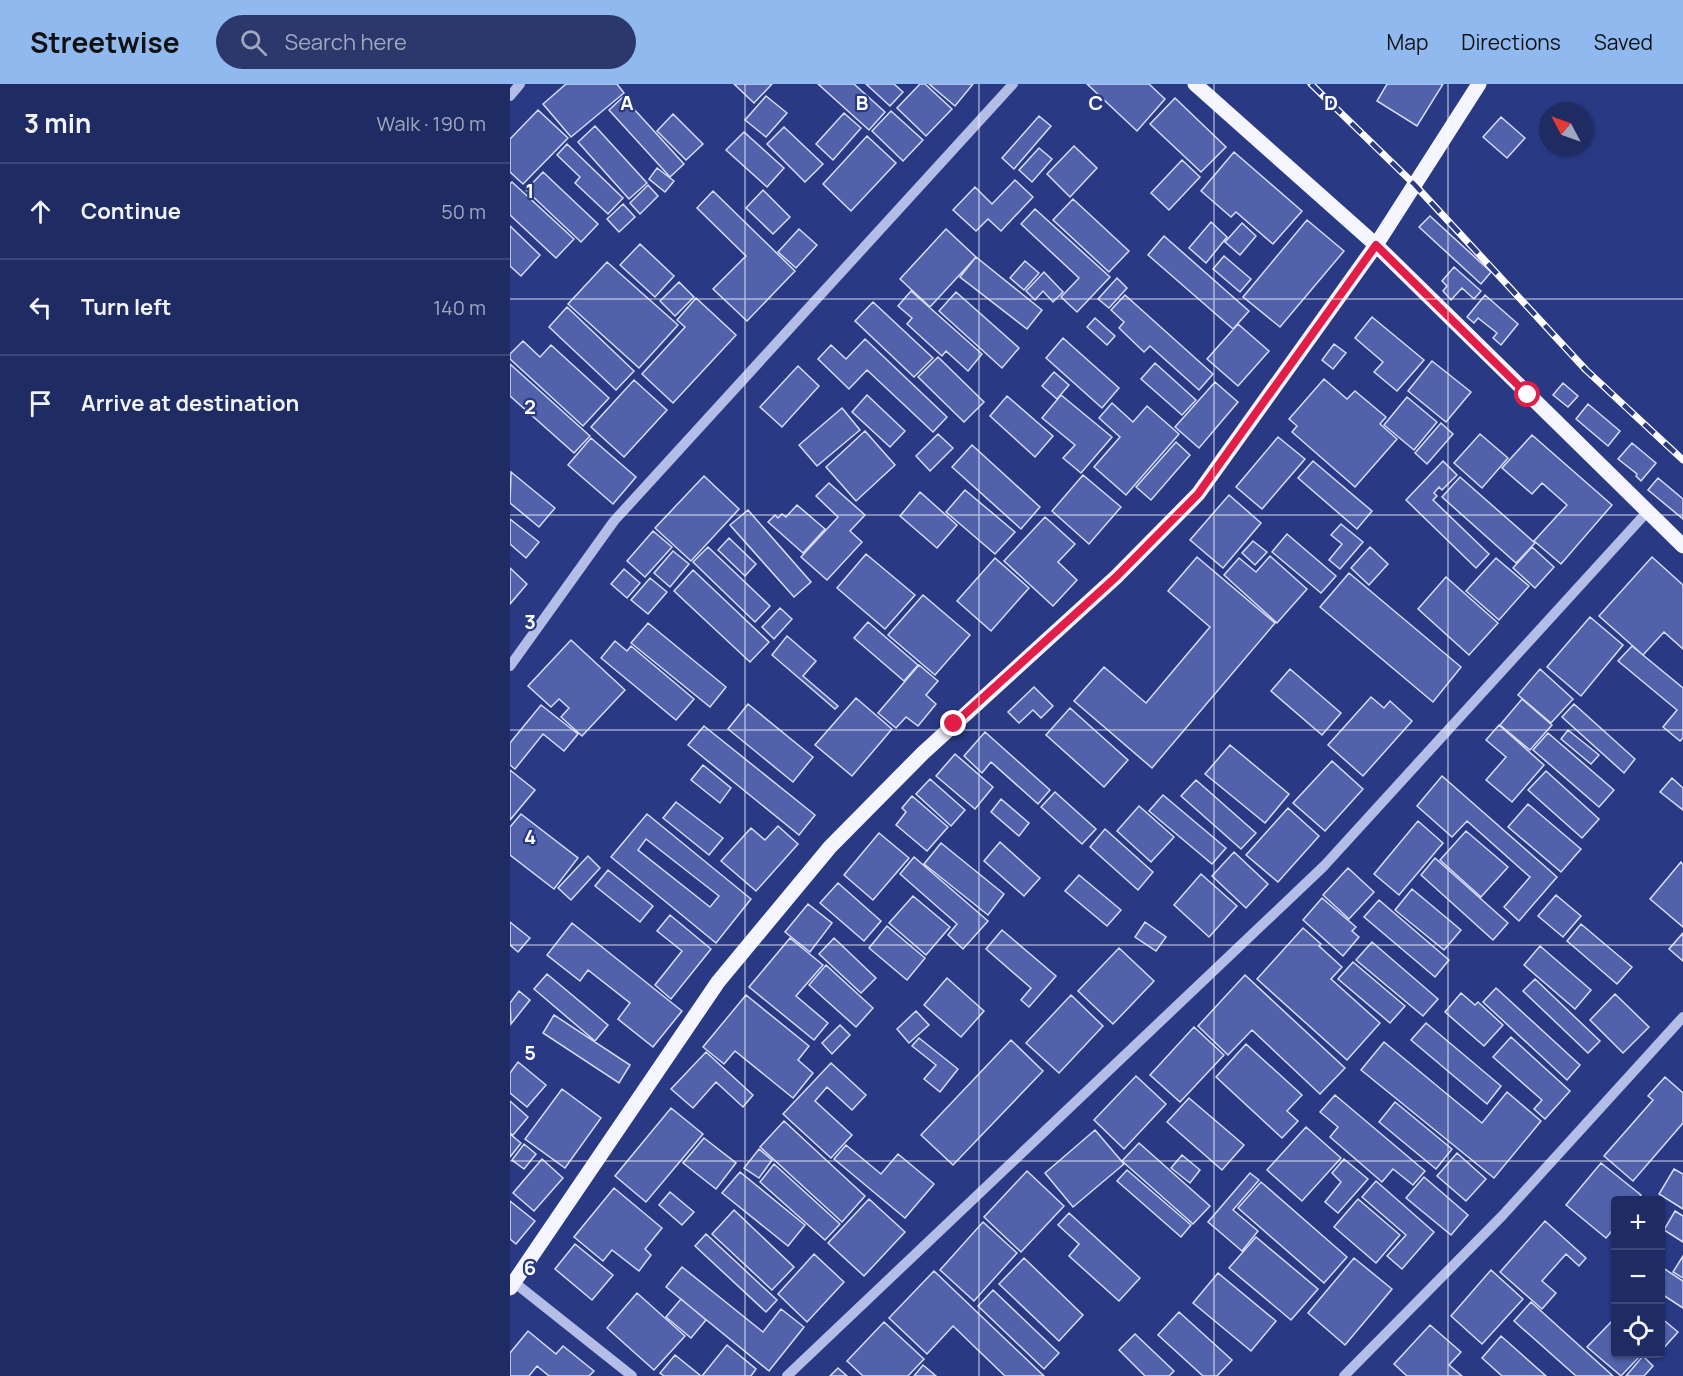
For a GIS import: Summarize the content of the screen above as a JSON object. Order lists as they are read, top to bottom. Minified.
{"north":"top left","page":{"header":"Streetwise","search":"Search here","nav":["Map","Directions","Saved"],"heading":["3 min","Walk · 190 m"],"list":[["Continue","50 m"],["Turn left","140 m"],"Arrive at destination"],"map_buttons":["+","−"]},"grid":{"columns":["A","B","C","D"],"rows":["1","2","3","4","5","6"]}}
